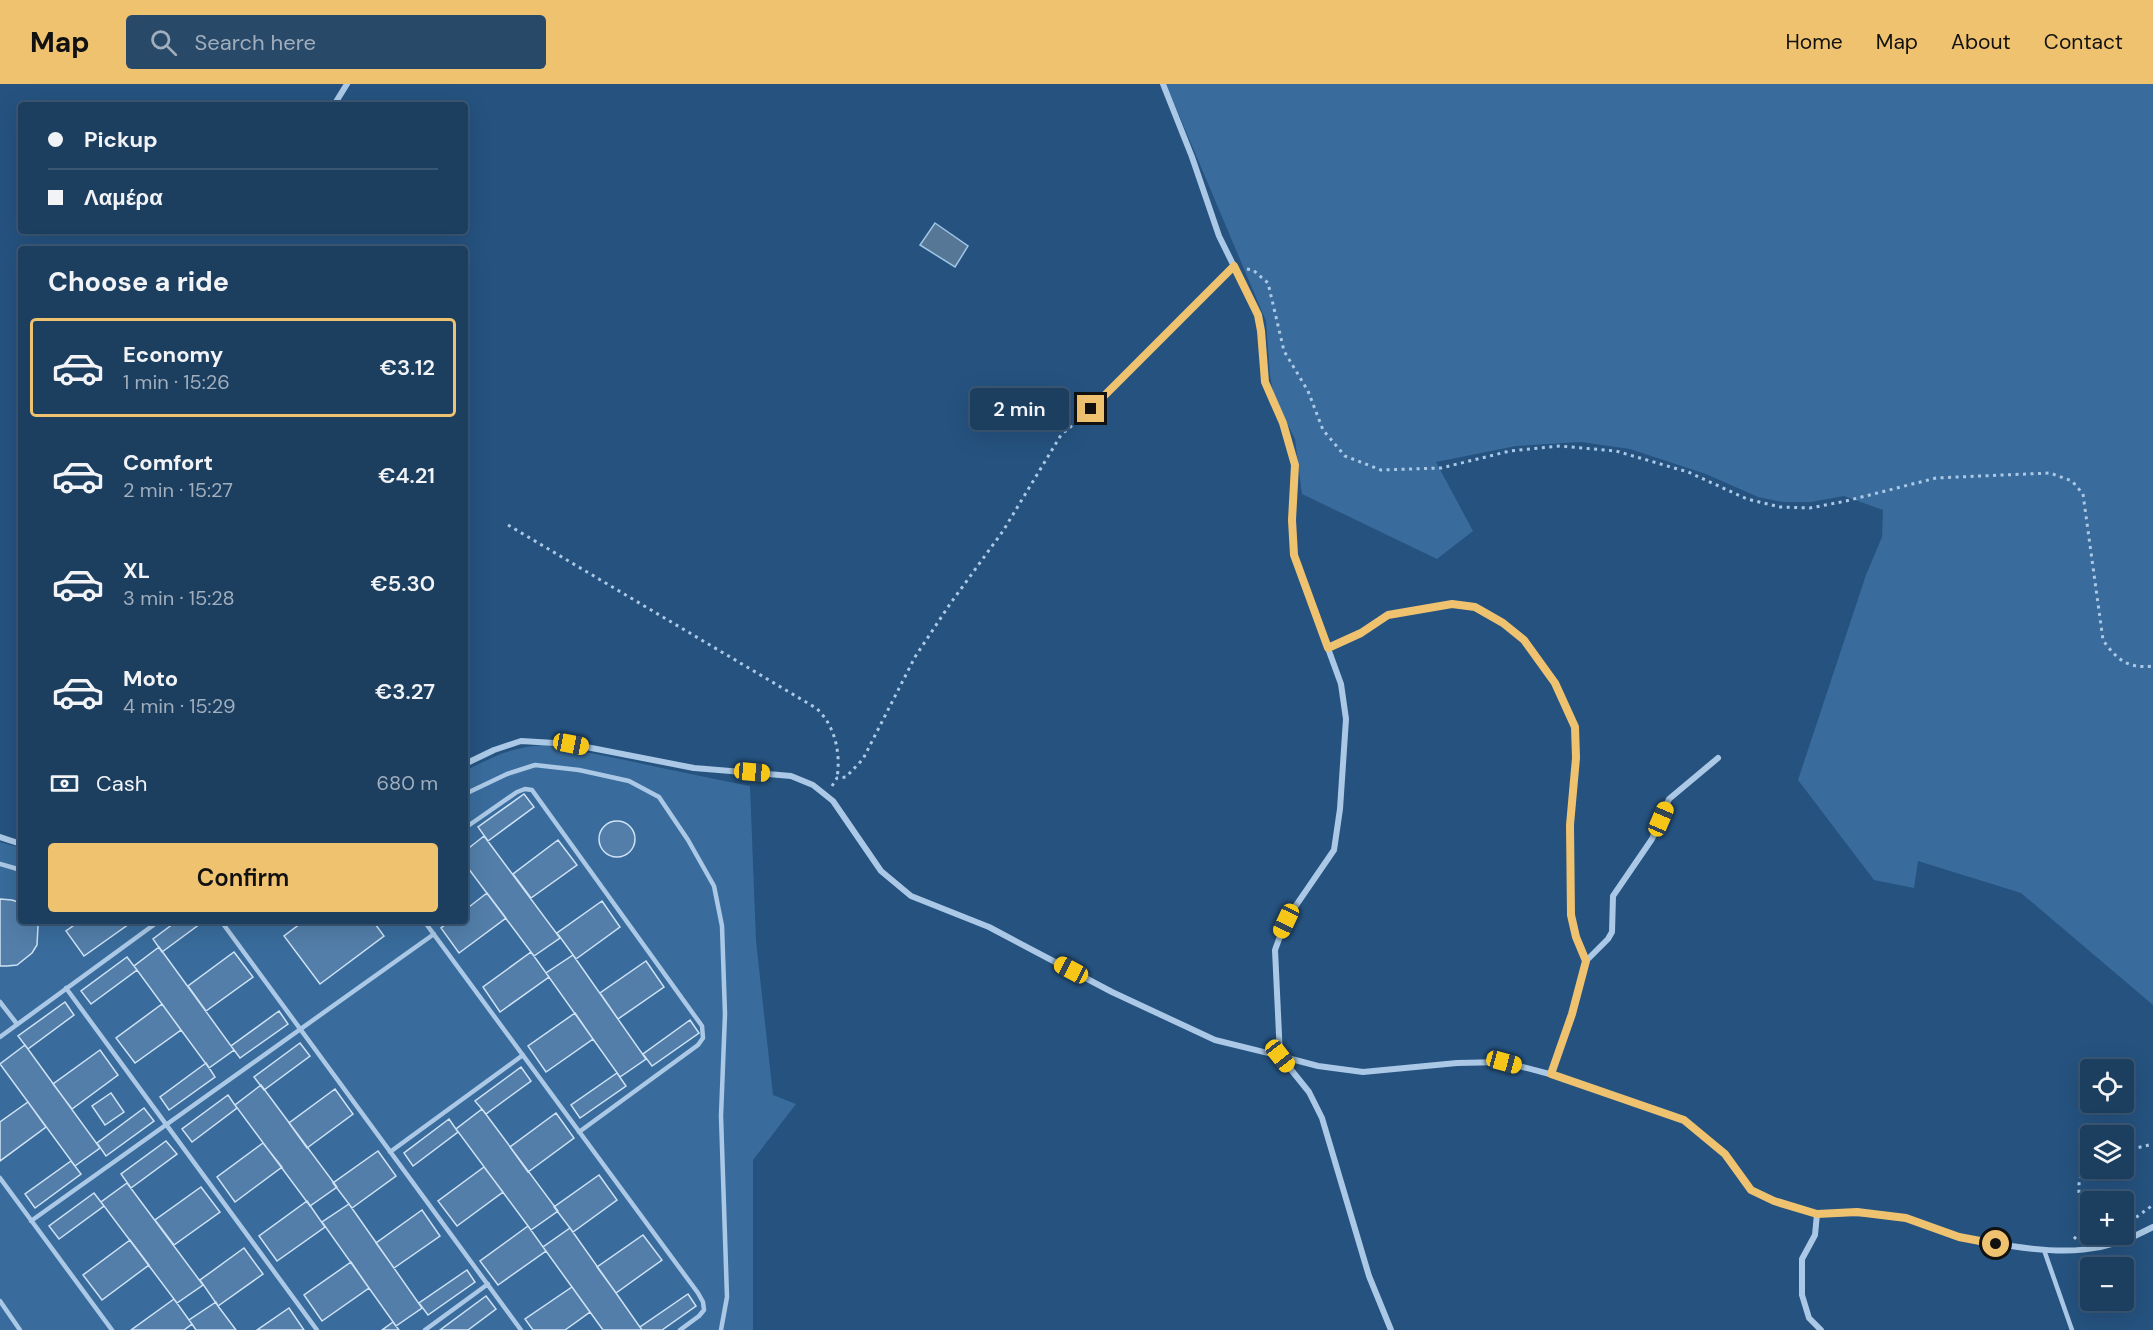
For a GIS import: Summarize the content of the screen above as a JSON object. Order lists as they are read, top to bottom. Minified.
{"page":{"header":"Map","search":"Search here","nav":["Home","Map","About","Contact"],"banner":["Pickup","Λαμέρα"],"heading":"Choose a ride","list":[{"name":"Economy","note":"1 min · 15:26","value":"€3.12"},{"name":"Comfort","note":"2 min · 15:27","value":"€4.21"},{"name":"XL","note":"3 min · 15:28","value":"€5.30"},{"name":"Moto","note":"4 min · 15:29","value":"€3.27"}],"bubble":"2 min","pay":["Cash","680 m"],"buttons":"Confirm","map_buttons":["+","−"]}}
